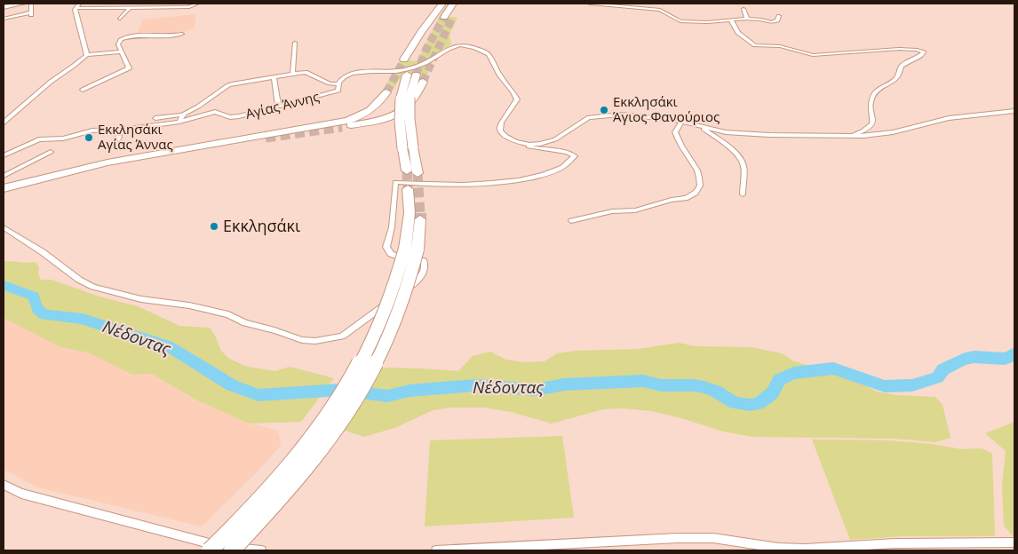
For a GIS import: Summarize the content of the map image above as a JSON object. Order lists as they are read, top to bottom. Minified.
{"streets":{"street":["Αγίας Άννης"]},"water":["Νέδoντας"],"places":["Εκκλησάκι Άγιος Φανούριος","Εκκλησάκι Αγίας Άννας","Εκκλησάκι"]}
